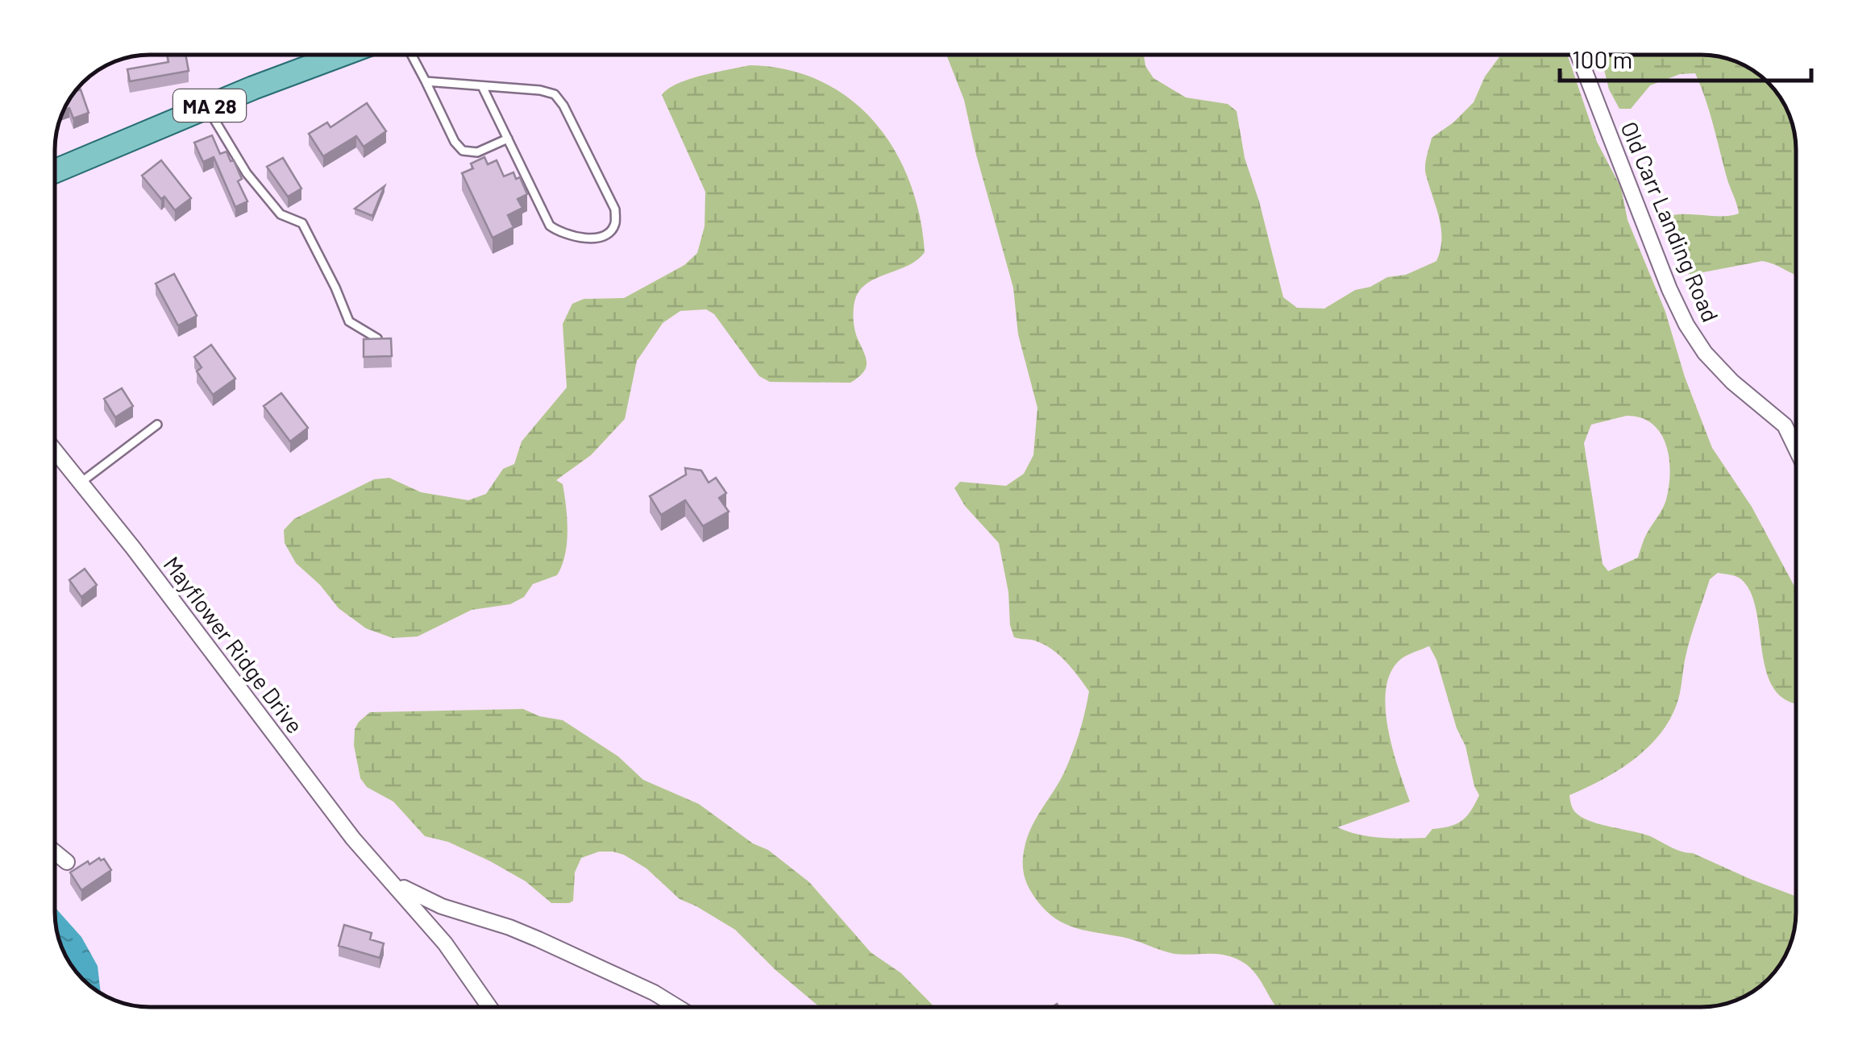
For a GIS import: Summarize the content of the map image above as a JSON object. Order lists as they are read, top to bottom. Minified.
{"streets":{"main road":["MA 28"],"street":["Old Carr Landing Road","Mayflower Ridge Drive"]},"scale_bar":"100 m"}
